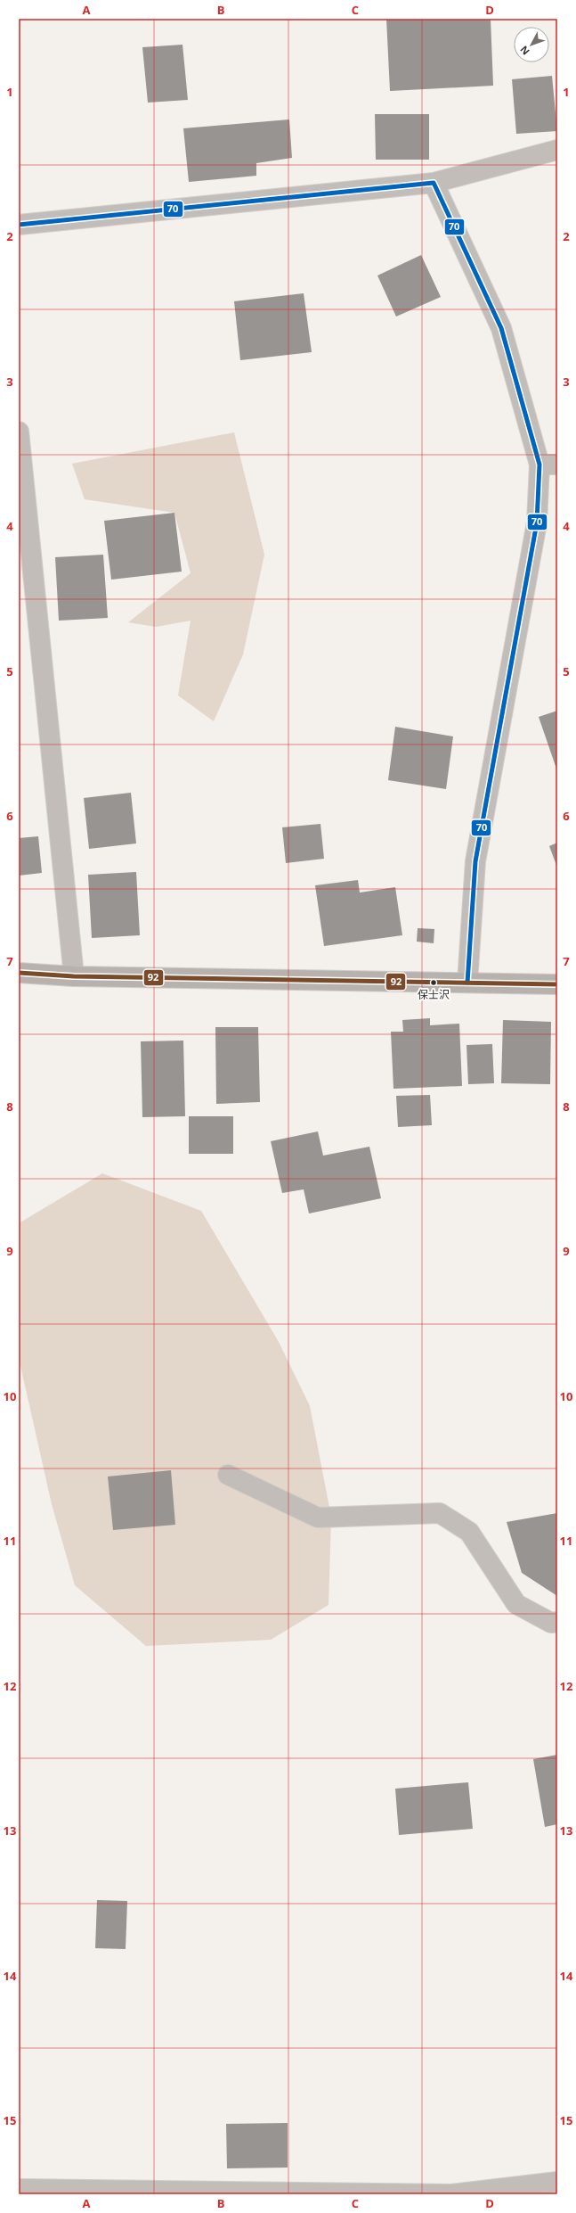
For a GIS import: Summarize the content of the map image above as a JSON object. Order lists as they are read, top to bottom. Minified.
{"places":["保士沢"],"lines":["transit line 70","transit line 92"],"north":"bottom left","grid":{"columns":["A","B","C","D"],"rows":["1","2","3","4","5","6","7","8","9","10","11","12","13","14","15"]}}
